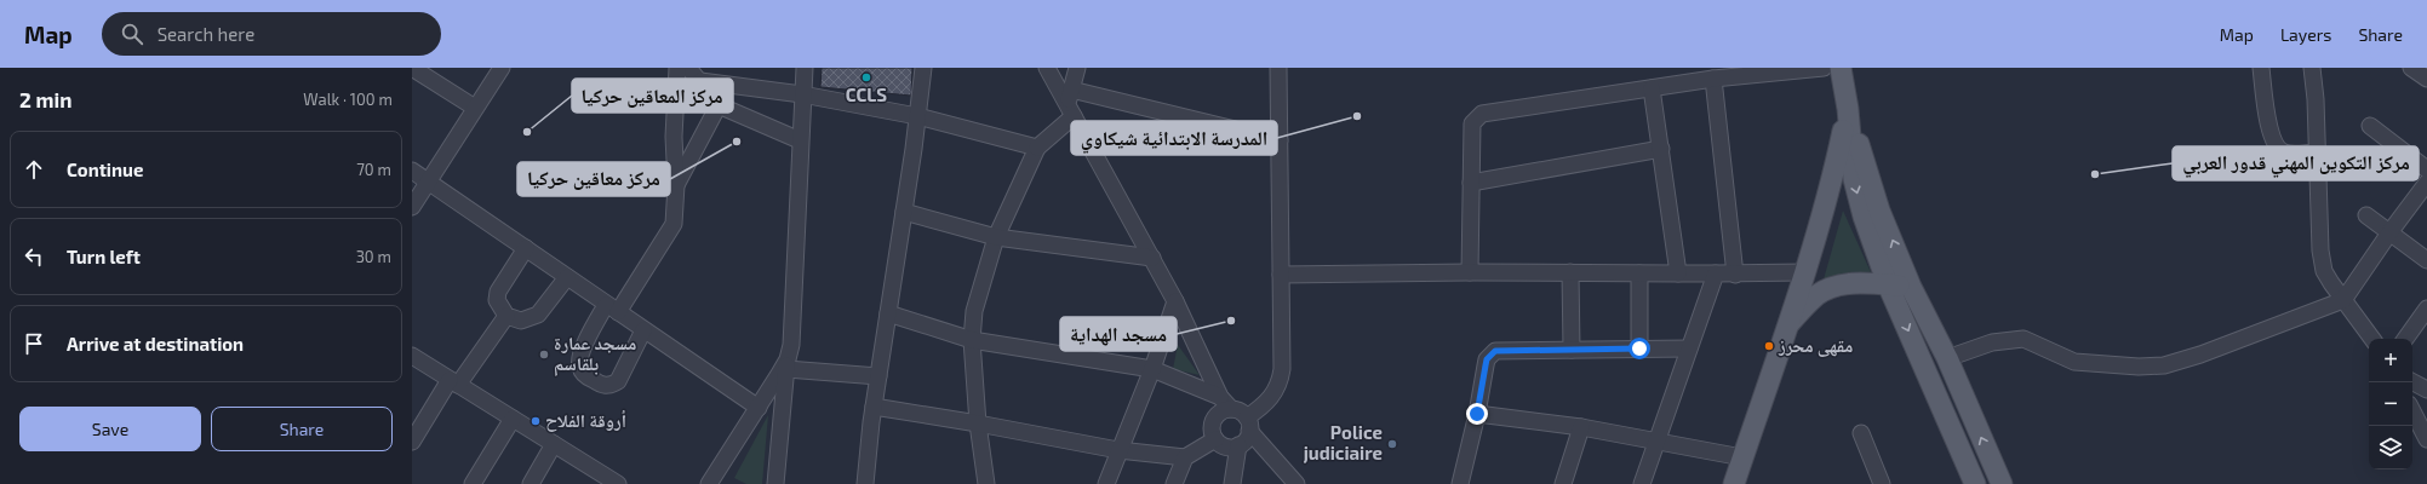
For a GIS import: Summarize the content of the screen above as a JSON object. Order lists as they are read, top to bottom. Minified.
{"places":["CCLS","المدرسة الابتدائية شيكاوي","مركز المعاقين حركيا","مركز معاقين حركيا","مركز التكوين المهني قدور العربي","مسجد الهداية","مقهى محرز","مسجد عمارة بلقاسم","أروقة الفلاح","Police judiciaire"],"page":{"header":"Map","search":"Search here","nav":["Map","Layers","Share"],"heading":["2 min","Walk · 100 m"],"list":[["Continue","70 m"],["Turn left","30 m"],"Arrive at destination"],"map_buttons":["+","−"],"buttons":["Save","Share"]}}
